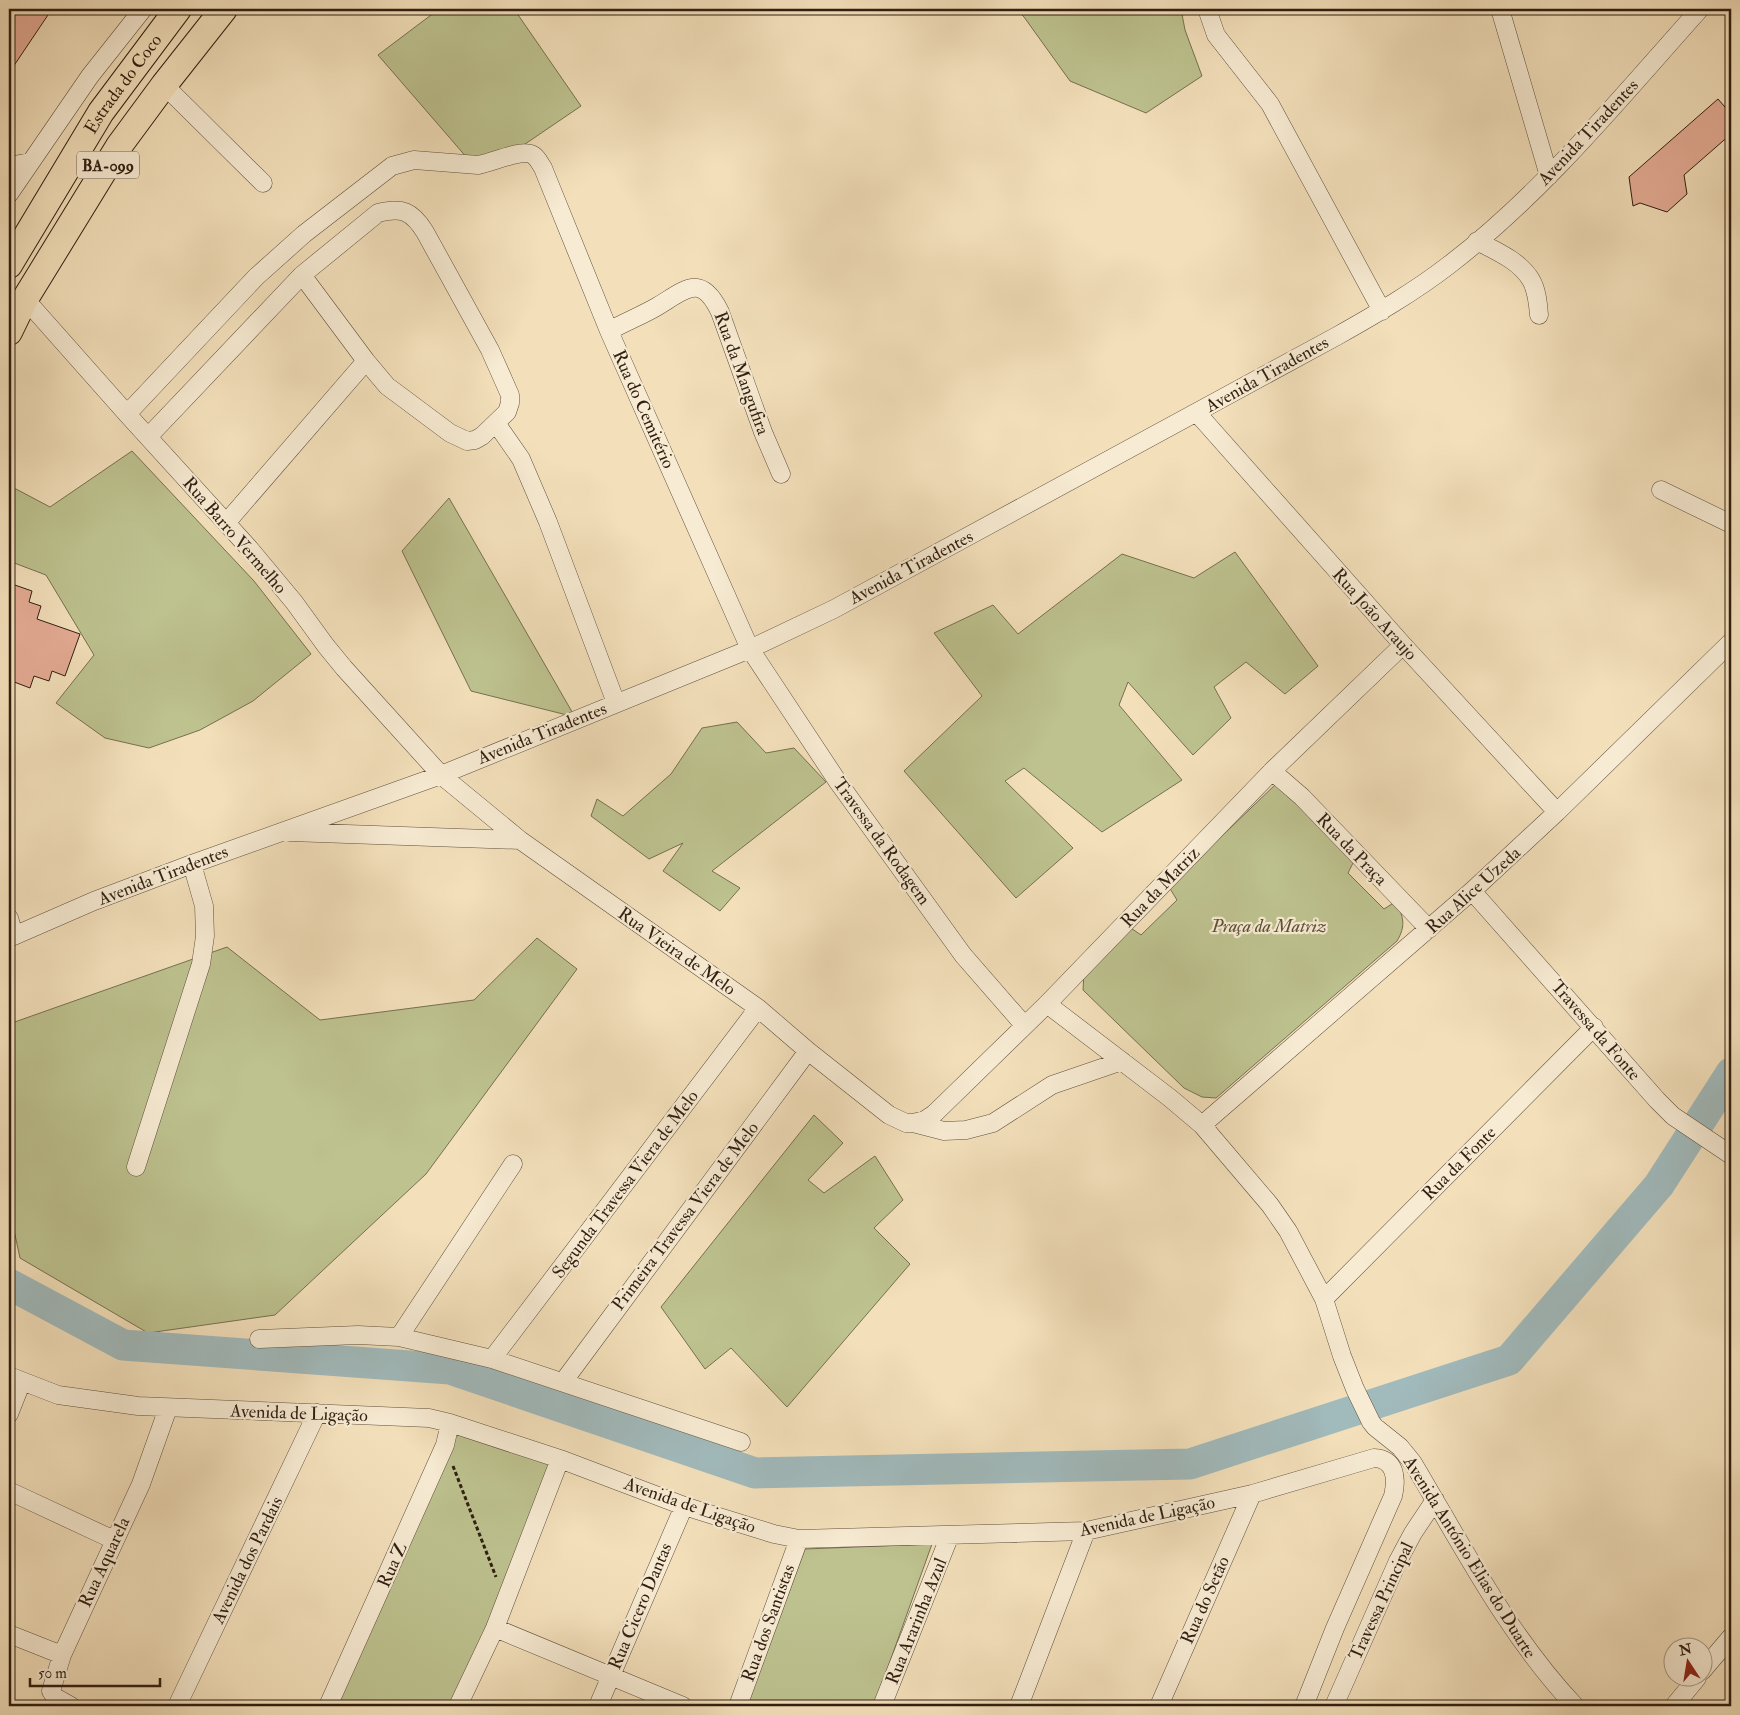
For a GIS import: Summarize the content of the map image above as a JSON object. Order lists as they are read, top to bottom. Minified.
{"streets":{"highway":["Estrada do Coco","BA-099"],"street":["Avenida Tiradentes","Rua da Mangufira","Rua do Cemitério","Rua Barro Vermelho","Rua João Araujo","Travessa da Rodagem","Rua da Praça","Rua da Matriz","Rua Alice Uzeda","Rua Vieira de Melo","Travessa da Fonte","Rua da Fonte","Segunda Travessa Viera de Melo","Primeira Travessa Viera de Melo","Avenida de Ligação","Avenida António Elias do Duarte","Avenida dos Pardais","Rua Aquarela","Rua Z","Rua do Setão","Travessa Principal","Rua Cicero Dantas","Rua Ararinha Azul","Rua dos Santistas"]},"crossings":[["Estrada do Coco","Rua Barro Vermelho"],["Avenida Tiradentes","Rua do Cemitério"],["Avenida Tiradentes","Rua Barro Vermelho"],["Avenida Tiradentes","Rua João Araujo"],["Avenida Tiradentes","Travessa da Rodagem"],["Avenida Tiradentes","Rua Vieira de Melo"],["Rua da Mangufira","Rua do Cemitério"],["Rua do Cemitério","Rua Barro Vermelho"],["Rua do Cemitério","Travessa da Rodagem"],["Rua Barro Vermelho","Rua Vieira de Melo"],["Rua João Araujo","Rua da Matriz"],["Rua João Araujo","Rua Alice Uzeda"],["Travessa da Rodagem","Rua da Matriz"],["Rua da Praça","Rua da Matriz"],["Rua da Praça","Rua Alice Uzeda"],["Rua da Matriz","Rua Vieira de Melo"],["Rua Alice Uzeda","Travessa da Fonte"],["Rua Alice Uzeda","Avenida António Elias do Duarte"],["Rua Vieira de Melo","Segunda Travessa Viera de Melo"],["Rua Vieira de Melo","Primeira Travessa Viera de Melo"],["Travessa da Fonte","Rua da Fonte"],["Rua da Fonte","Avenida António Elias do Duarte"],["Avenida de Ligação","Avenida dos Pardais"],["Avenida de Ligação","Rua Aquarela"],["Avenida de Ligação","Rua Z"],["Avenida de Ligação","Rua do Setão"],["Avenida de Ligação","Rua Cicero Dantas"],["Avenida de Ligação","Rua Ararinha Azul"],["Avenida de Ligação","Rua dos Santistas"],["Avenida António Elias do Duarte","Travessa Principal"]],"parks":["Praça da Matriz"],"scale_bar":"50 m","north":"top"}
